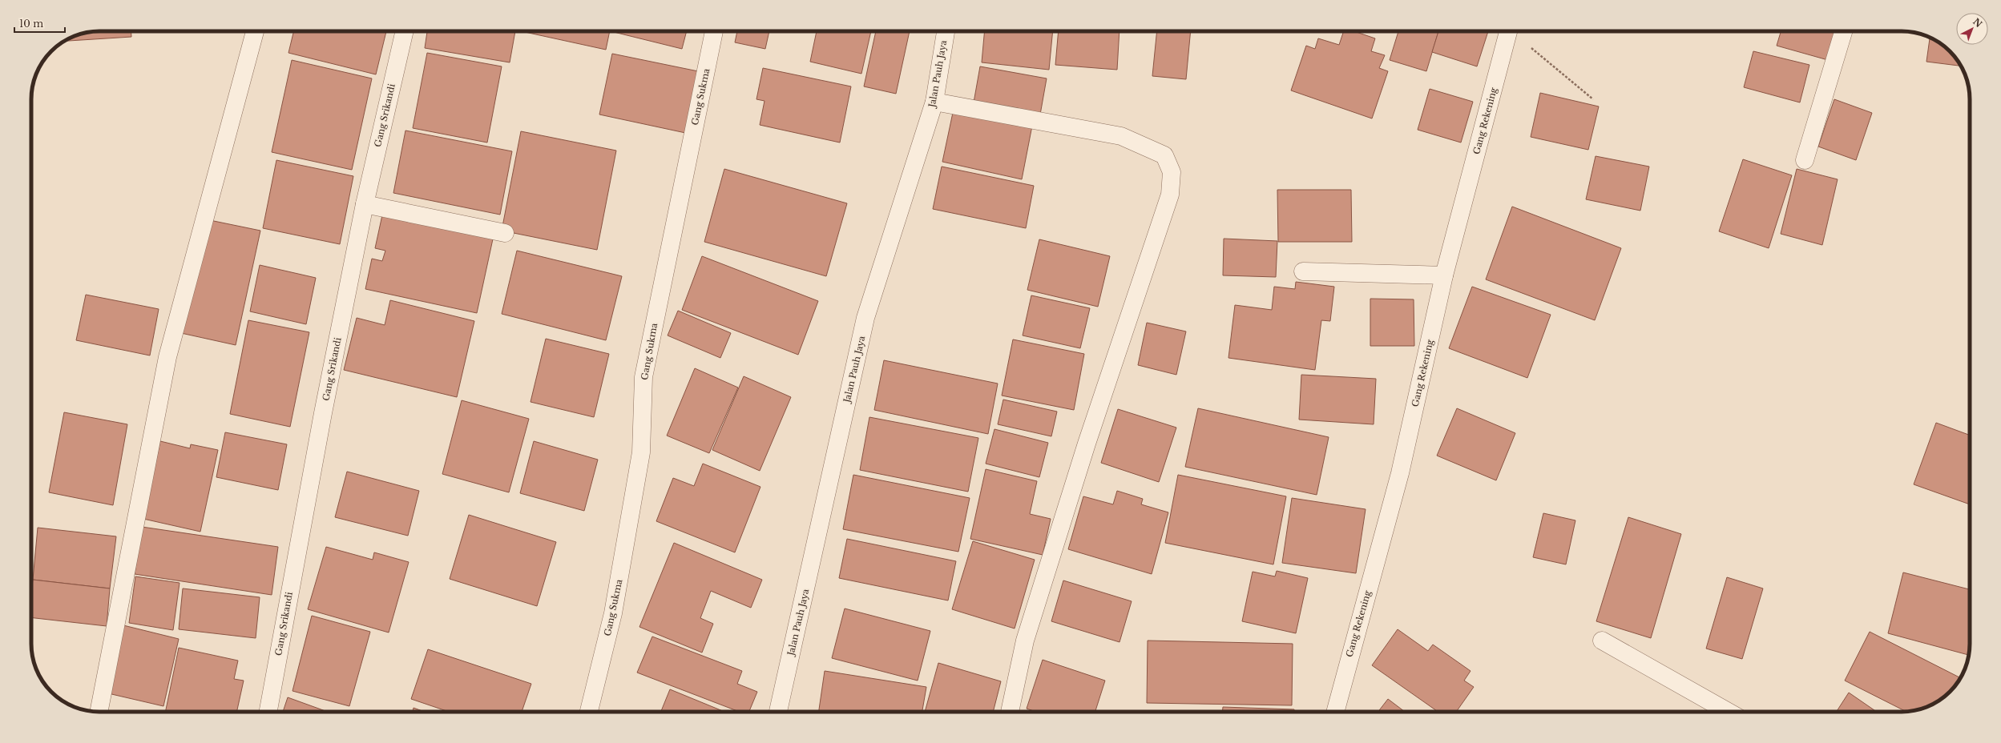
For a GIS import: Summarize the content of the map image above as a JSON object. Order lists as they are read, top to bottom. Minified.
{"streets":{"street":["Jalan Pauh Jaya","Gang Sukma","Gang Srikandi","Gang Rekening"]},"scale_bar":"10 m","north":"top right"}
